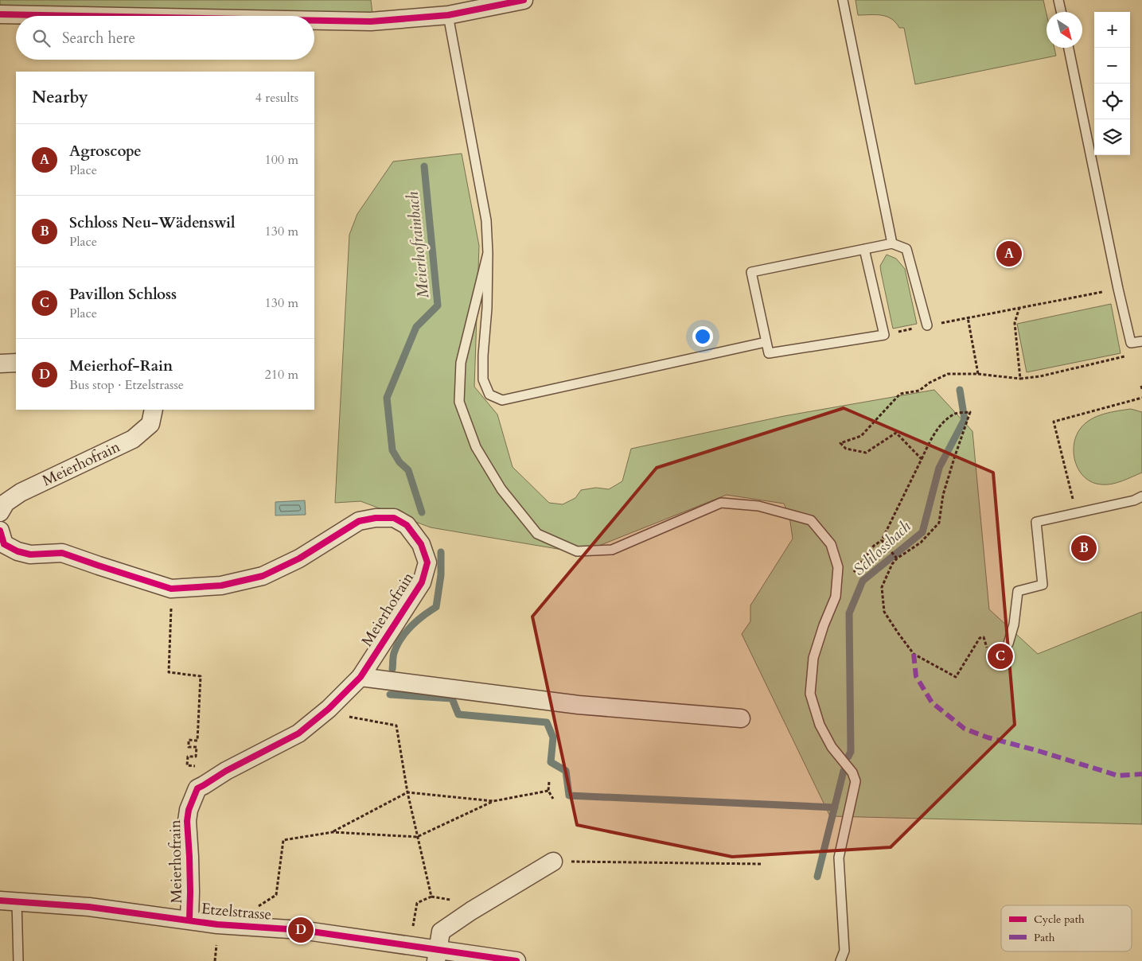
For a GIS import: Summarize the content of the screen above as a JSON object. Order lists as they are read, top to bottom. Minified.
{"streets":{"street":["Meierhofrain","Etzelstrasse"]},"crossings":[["Meierhofrain","Etzelstrasse"]],"water":["Meierhofrainbach","Schlossbach"],"legend":["Cycle path","Path"],"north":"bottom right","page":{"map_buttons":["+","−"],"search":"Search here","heading":["Nearby","4 results"],"list":[{"mark":"A","name":"Agroscope","note":"Place","value":"100 m"},{"mark":"B","name":"Schloss Neu-Wädenswil","note":"Place","value":"130 m"},{"mark":"C","name":"Pavillon Schloss","note":"Place","value":"130 m"},{"mark":"D","name":"Meierhof-Rain","note":"Bus stop · Etzelstrasse","value":"210 m"}],"pins":["A","B","C","D"]}}
